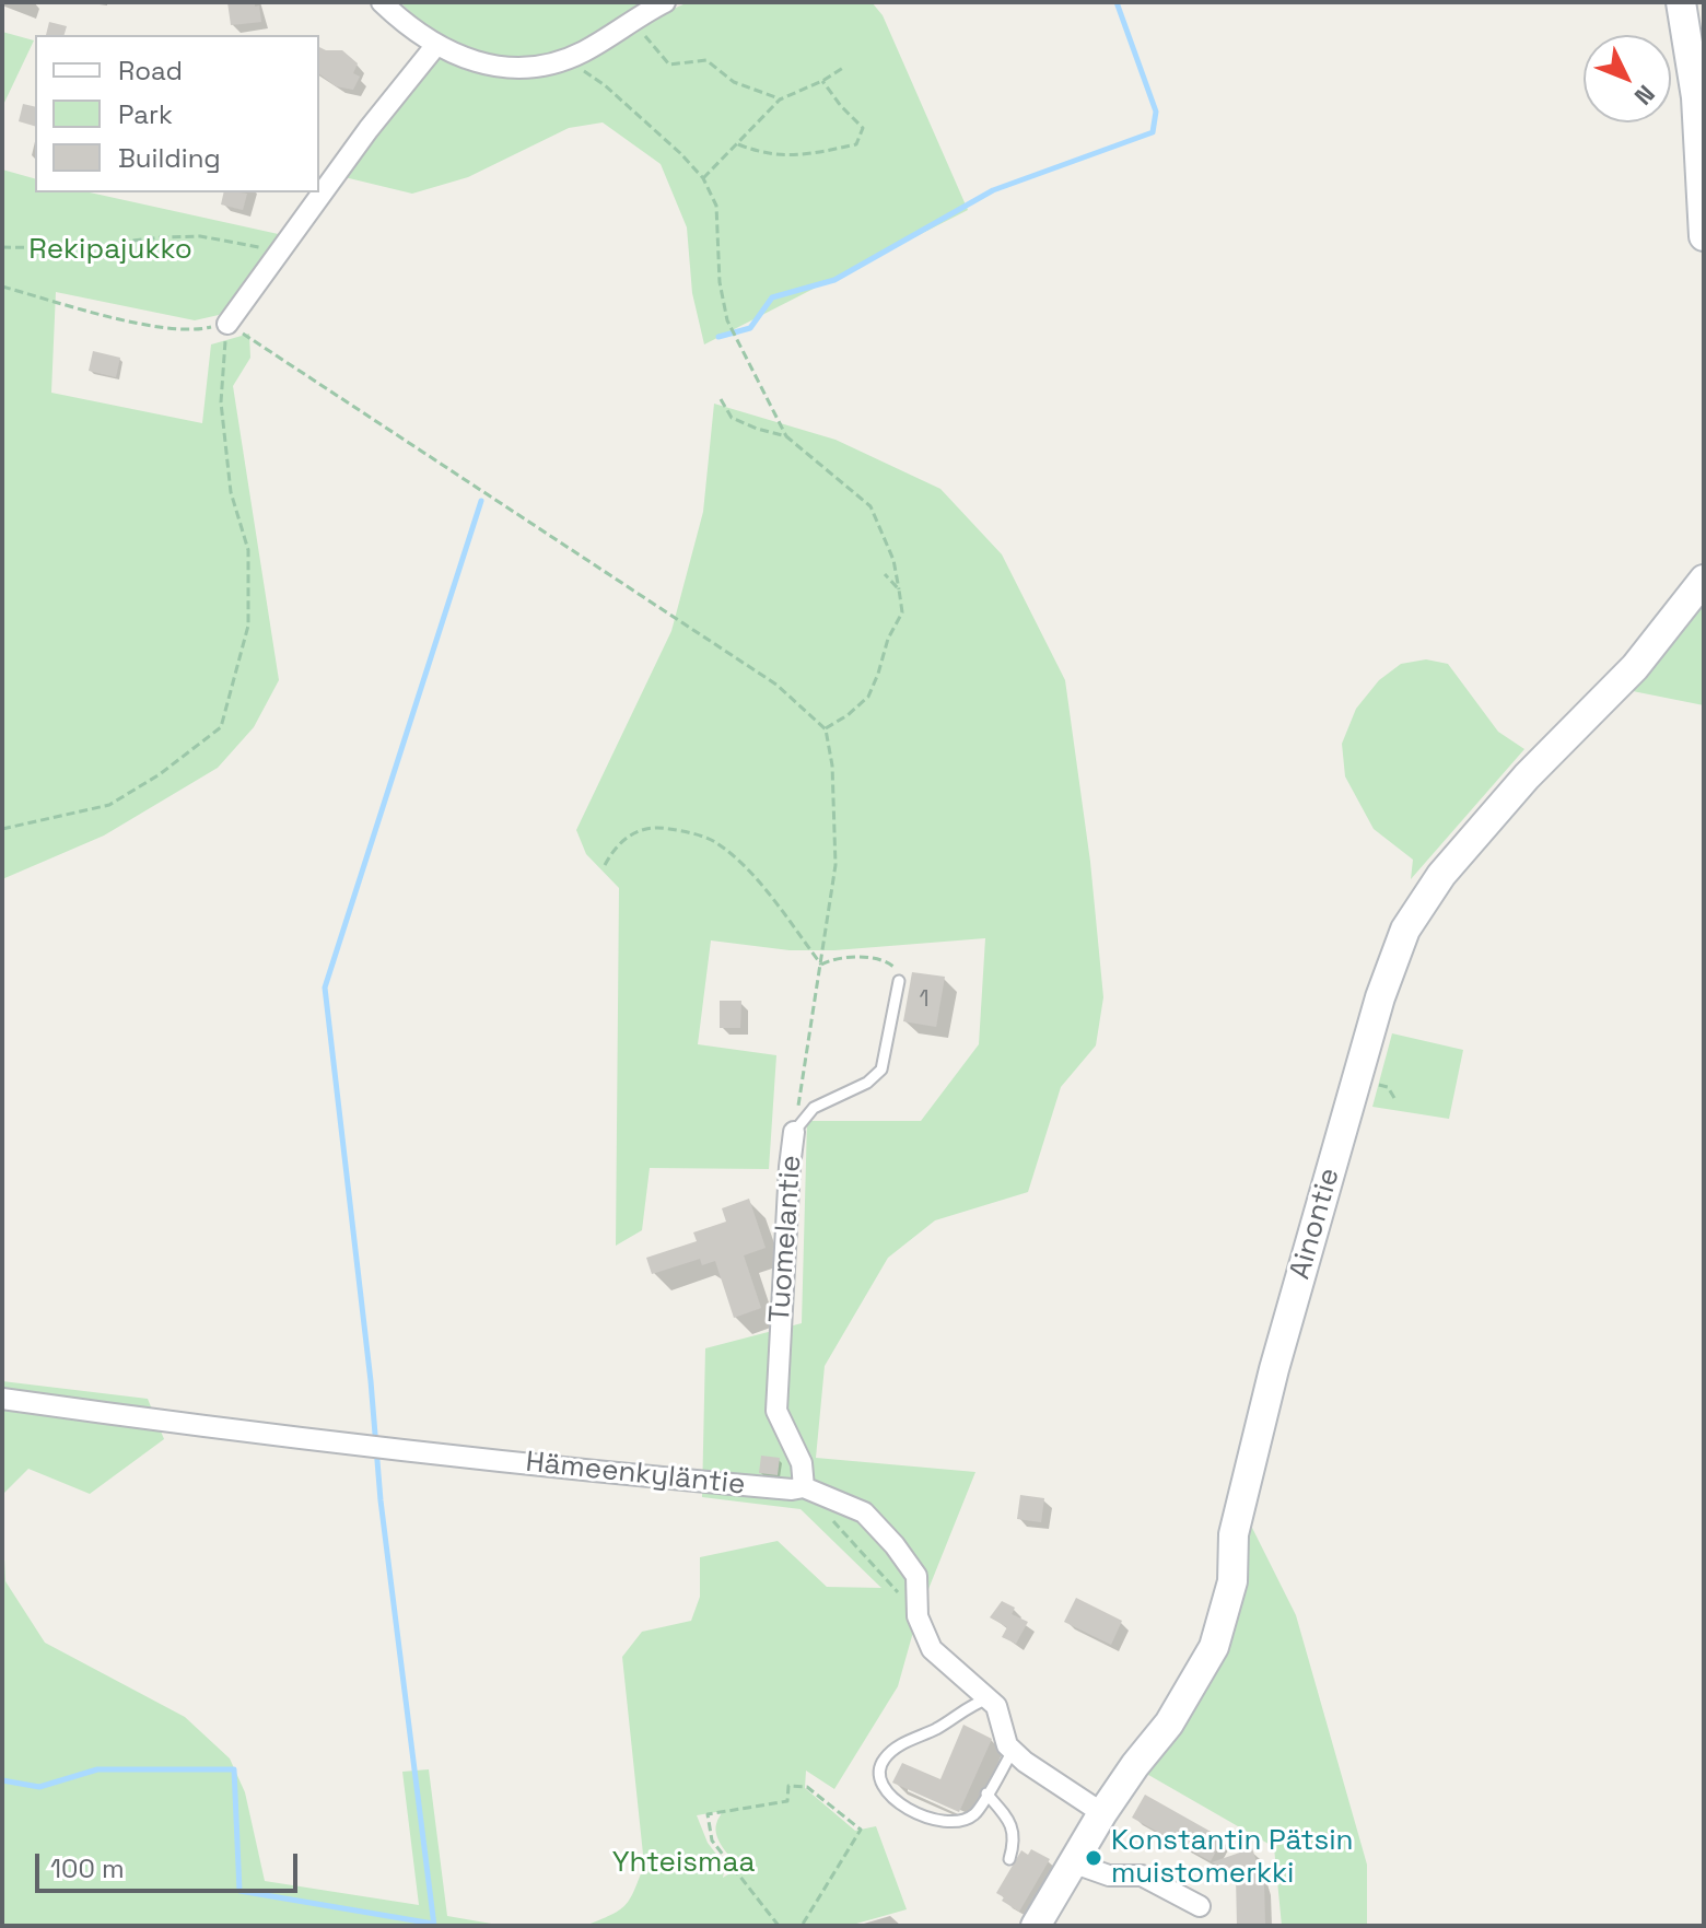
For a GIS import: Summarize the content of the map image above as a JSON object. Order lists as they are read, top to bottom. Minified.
{"streets":{"street":["Ainontie","Tuomelantie","Hämeenkyläntie"]},"crossings":[["Tuomelantie","Hämeenkyläntie"]],"parks":["Rekipajukko","Yhteismaa"],"places":["Konstantin Pätsin muistomerkki"],"house_numbers":["1"],"legend":["Road","Park","Building"],"scale_bar":"100 m","north":"bottom right"}
